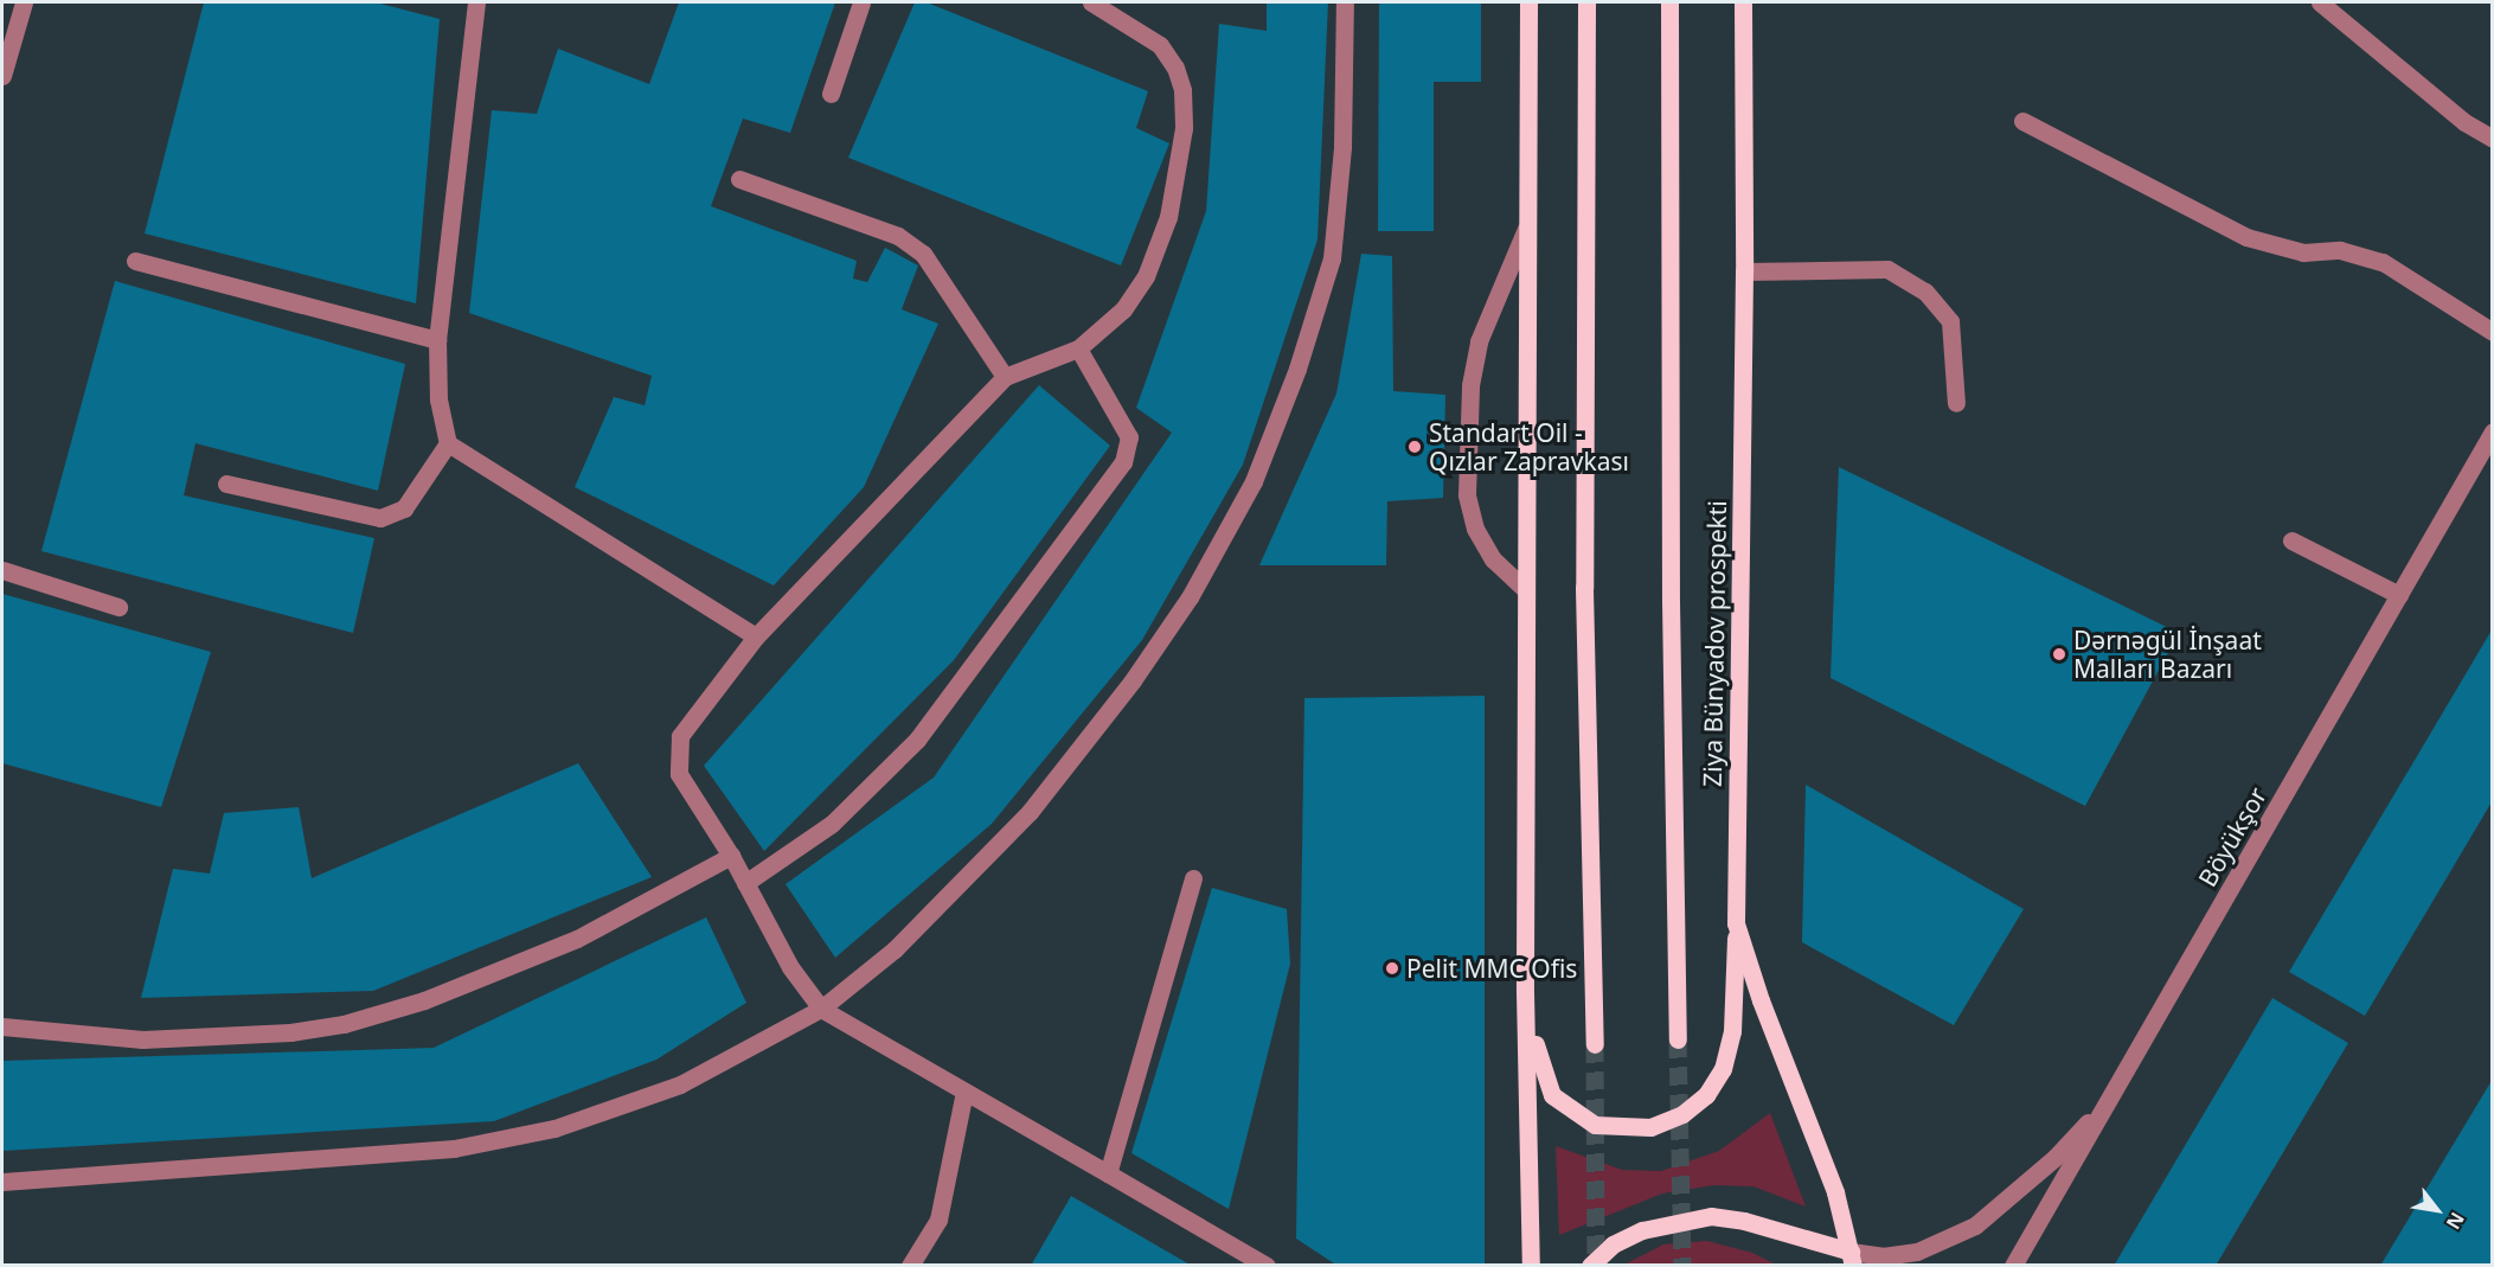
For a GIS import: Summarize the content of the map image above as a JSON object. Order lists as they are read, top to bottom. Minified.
{"streets":{"main road":["Ziya Bünyadov prospekti"],"street":["Böyükşor"]},"places":["Standart Oil - Qızlar Zapravkası","Dərnəgül İnşaat Malları Bazarı","Pelit MMC Ofis"],"north":"bottom right"}
